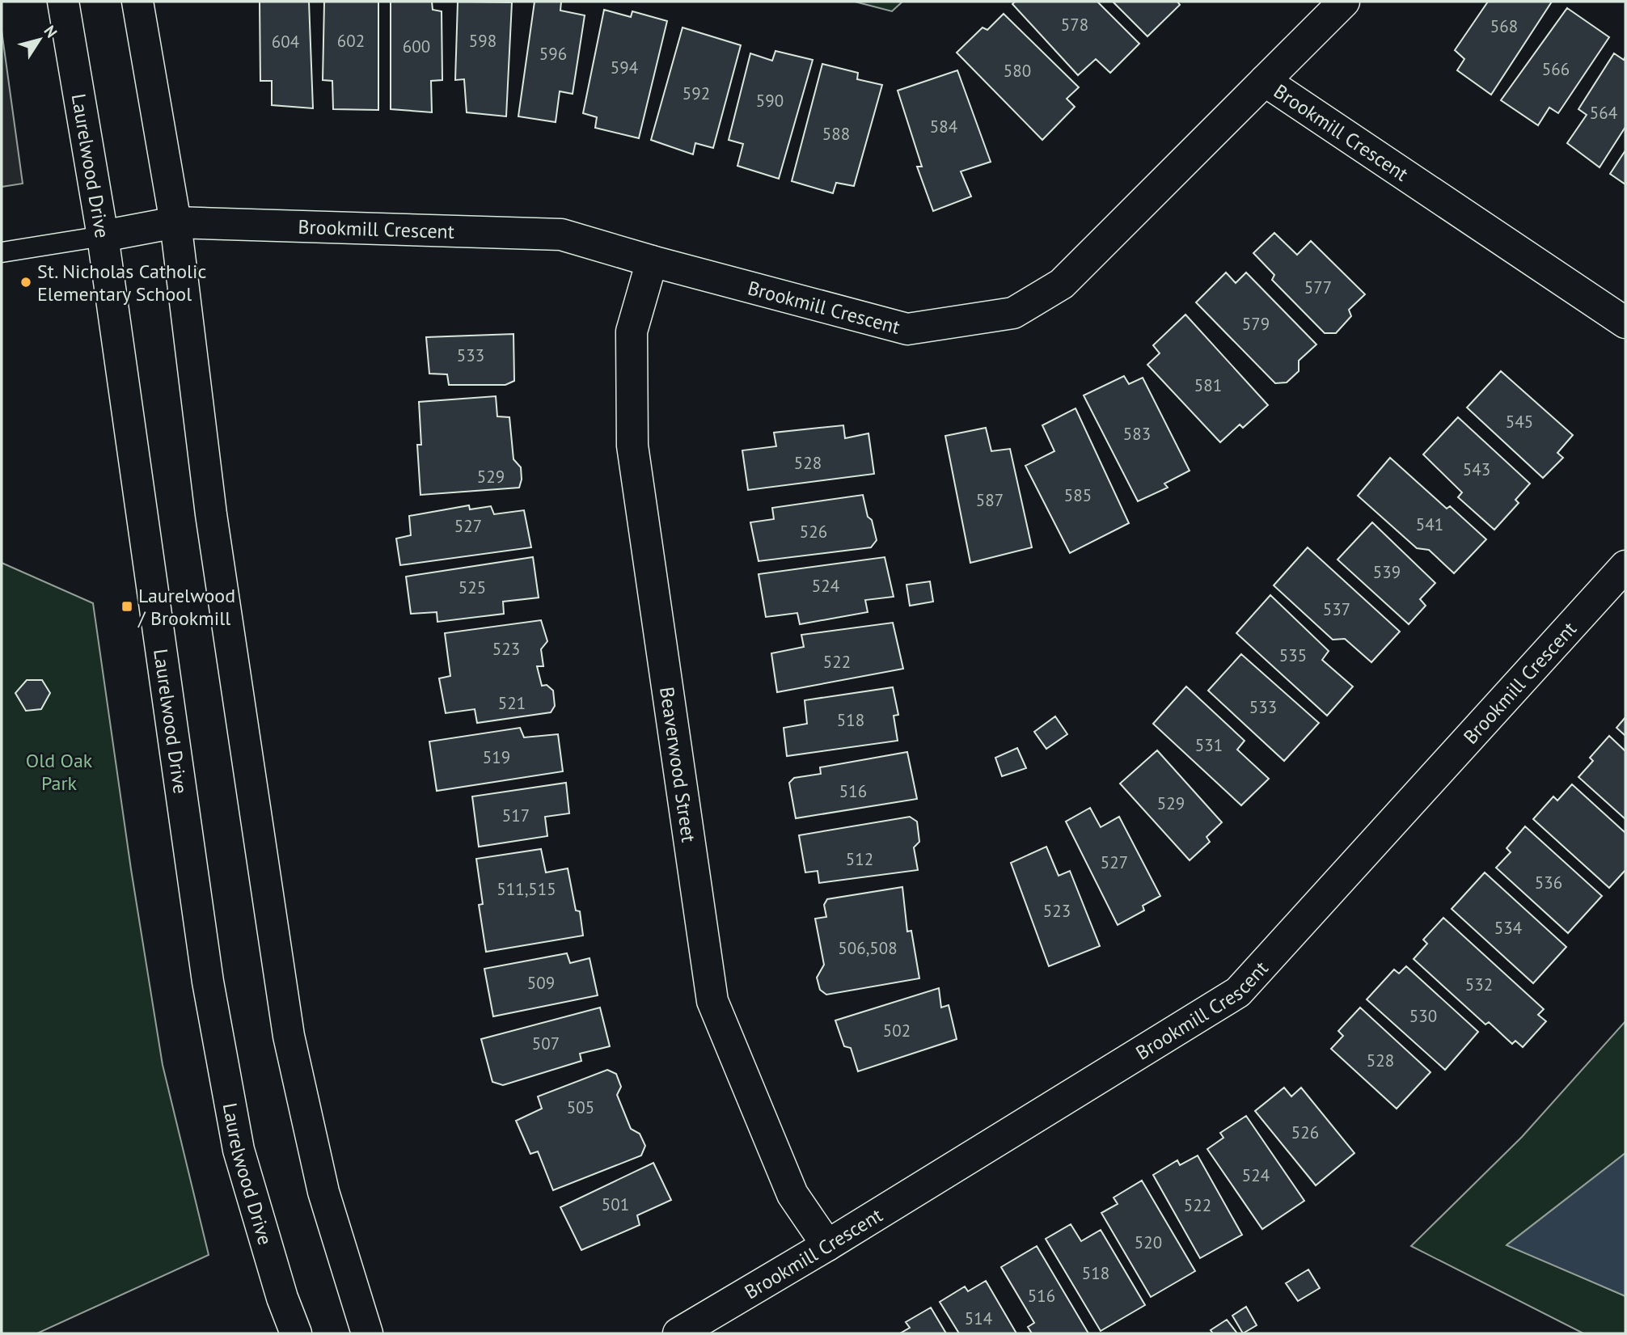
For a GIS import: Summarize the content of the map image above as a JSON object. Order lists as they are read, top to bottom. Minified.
{"streets":{"street":["Brookmill Crescent","Laurelwood Drive","Beaverwood Street"]},"crossings":[["Brookmill Crescent","Laurelwood Drive"],["Brookmill Crescent","Beaverwood Street"]],"parks":["Old Oak Park"],"places":{"other":["St. Nicholas Catholic Elementary School"],"transit":["Laurelwood / Brookmill"]},"house_numbers":["578","568","602","598","604","600","596","594","566","580","592","590","564","584","588","577","579","533","581","545","583","528","543","529","585","587","541","527","526","539","524","525","537","523","535","522","521","533","518","531","519","516","529","517","512","527","536","511,515","523","534","506,508","509","532","530","502","507","528","505","526","524","501","522","520","518","516","514"],"north":"top right"}
